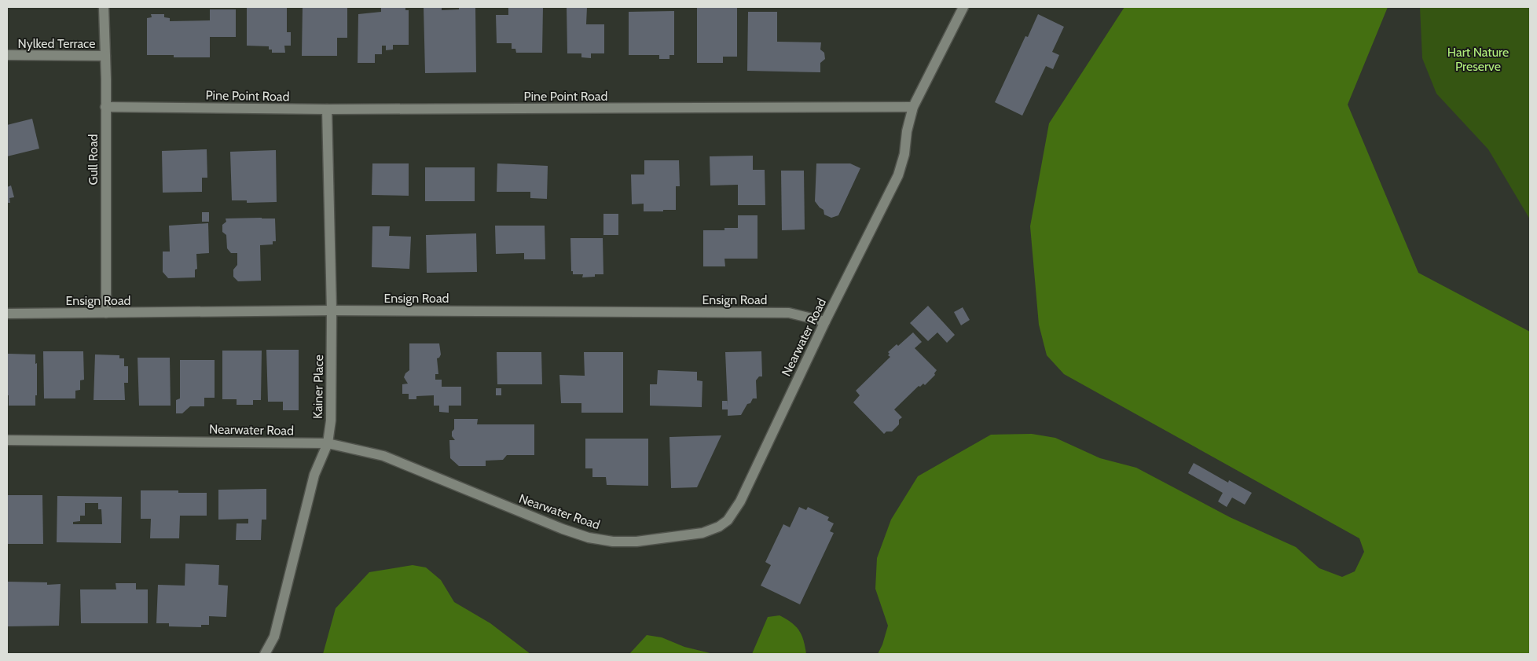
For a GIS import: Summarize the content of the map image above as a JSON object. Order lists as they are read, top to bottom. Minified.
{"streets":{"street":["Nylked Terrace","Pine Point Road","Gull Road","Ensign Road","Nearwater Road","Kainer Place"]},"crossings":[["Nylked Terrace","Gull Road"],["Pine Point Road","Gull Road"],["Pine Point Road","Nearwater Road"],["Pine Point Road","Kainer Place"],["Gull Road","Ensign Road"],["Ensign Road","Nearwater Road"],["Ensign Road","Kainer Place"],["Nearwater Road","Kainer Place"]],"parks":["Hart Nature Preserve"]}
